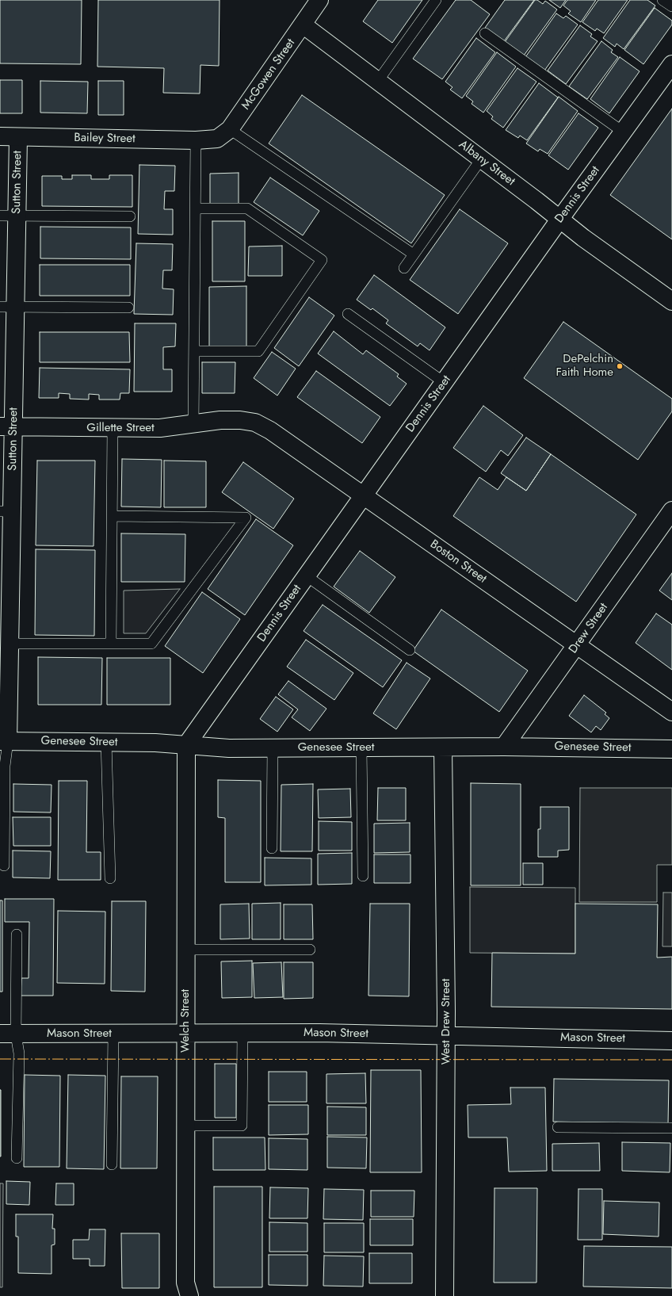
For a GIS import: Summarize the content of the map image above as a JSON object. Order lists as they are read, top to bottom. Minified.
{"streets":{"street":["McGowen Street","Bailey Street","Albany Street","Sutton Street","Dennis Street","Gillette Street","Boston Street","Drew Street","Genesee Street","Welch Street","West Drew Street","Mason Street"]},"crossings":[["McGowen Street","Bailey Street"],["McGowen Street","Albany Street"],["Bailey Street","Sutton Street"],["Albany Street","Dennis Street"],["Sutton Street","Gillette Street"],["Sutton Street","Genesee Street"],["Dennis Street","Boston Street"],["Dennis Street","Genesee Street"],["Dennis Street","Welch Street"],["Gillette Street","Boston Street"],["Boston Street","Drew Street"],["Drew Street","Genesee Street"],["Genesee Street","Welch Street"],["Genesee Street","West Drew Street"],["Welch Street","Mason Street"],["West Drew Street","Mason Street"]],"places":["DePelchin Faith Home"]}
